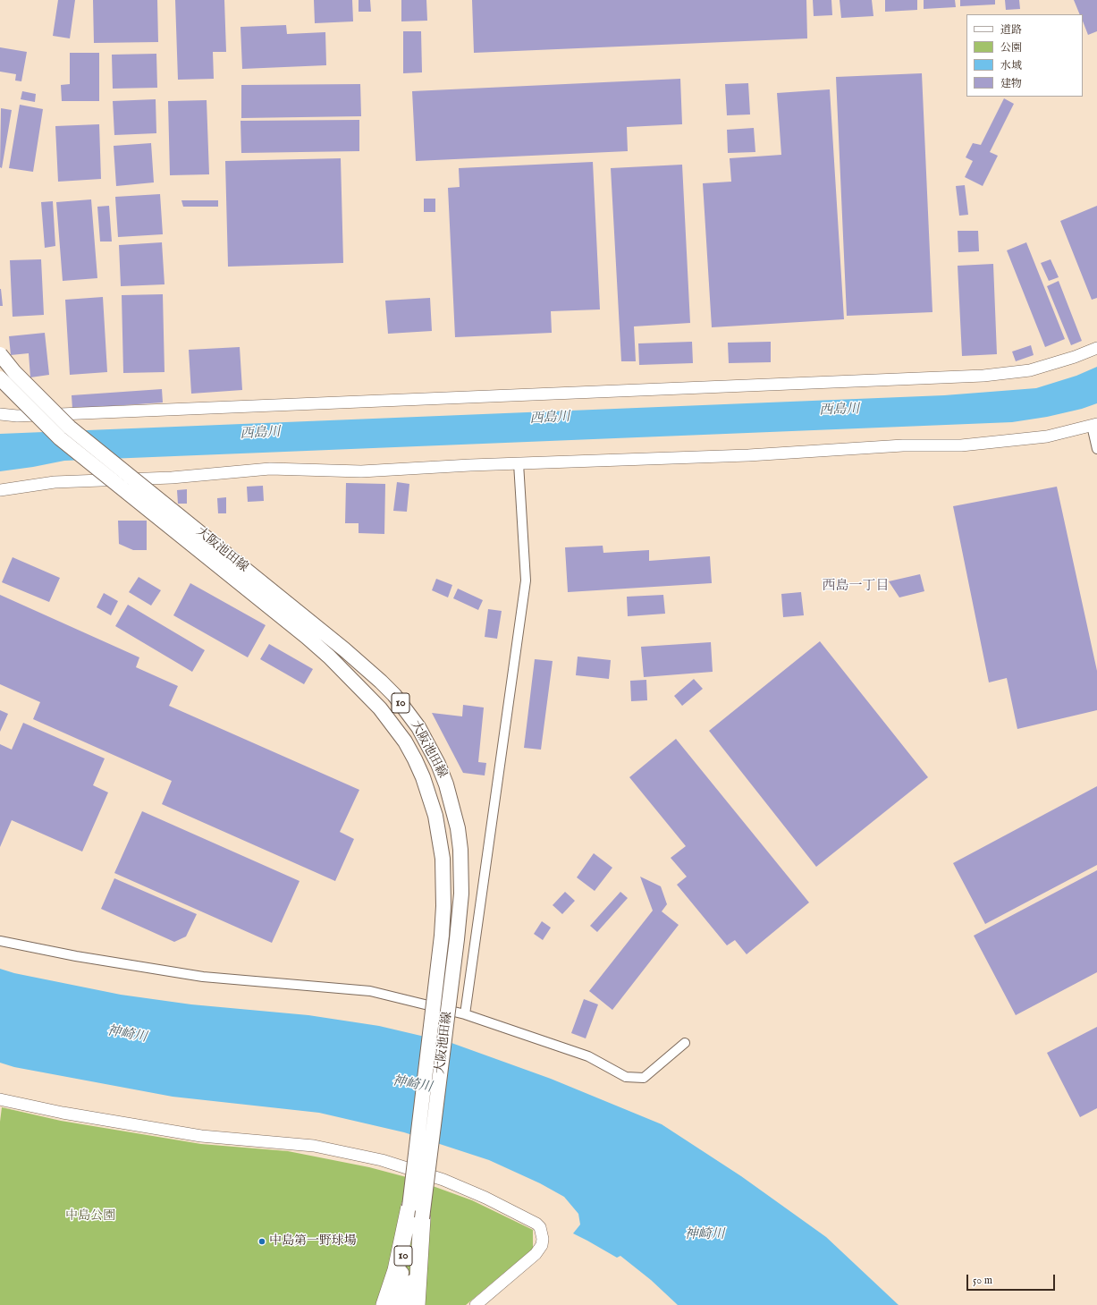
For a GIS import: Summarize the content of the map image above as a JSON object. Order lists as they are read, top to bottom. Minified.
{"streets":{"main road":["大阪池田線","10"]},"districts":["西島一丁目"],"water":["西島川","神崎川"],"parks":["中島公園"],"places":["中島第一野球場"],"legend":["道路","公園","水域","建物"],"scale_bar":"50 m"}
